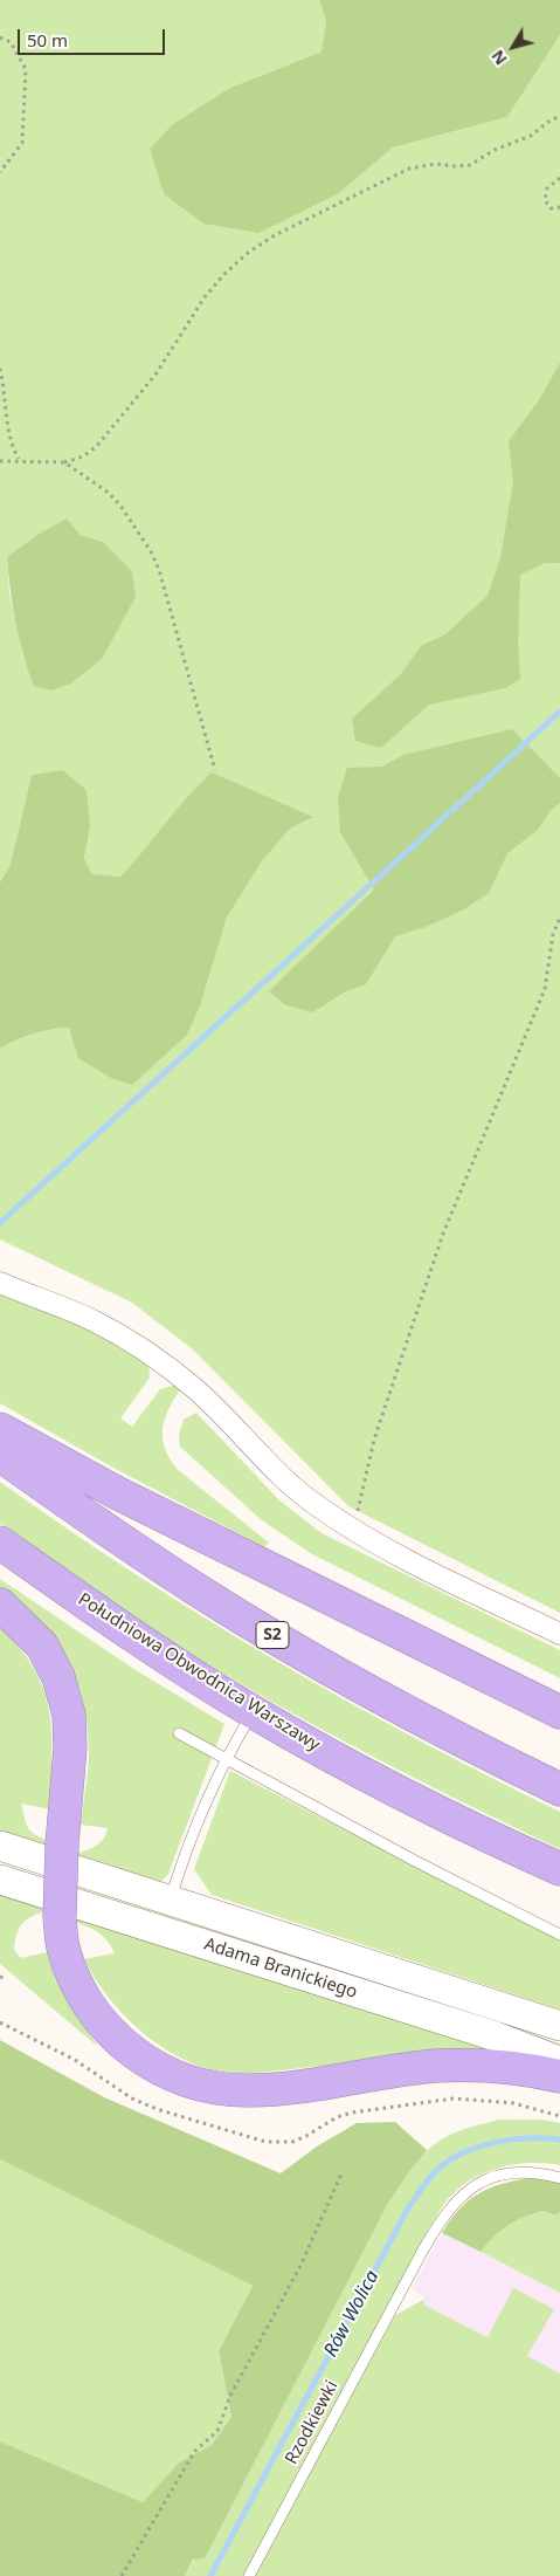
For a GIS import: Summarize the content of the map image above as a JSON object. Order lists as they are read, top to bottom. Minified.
{"streets":{"highway":["S2","Południowa Obwodnica Warszawy"],"main road":["Adama Branickiego"],"lane":["Rzodkiewki"]},"water":["Rów Wolica"],"scale_bar":"50 m","north":"bottom left"}
